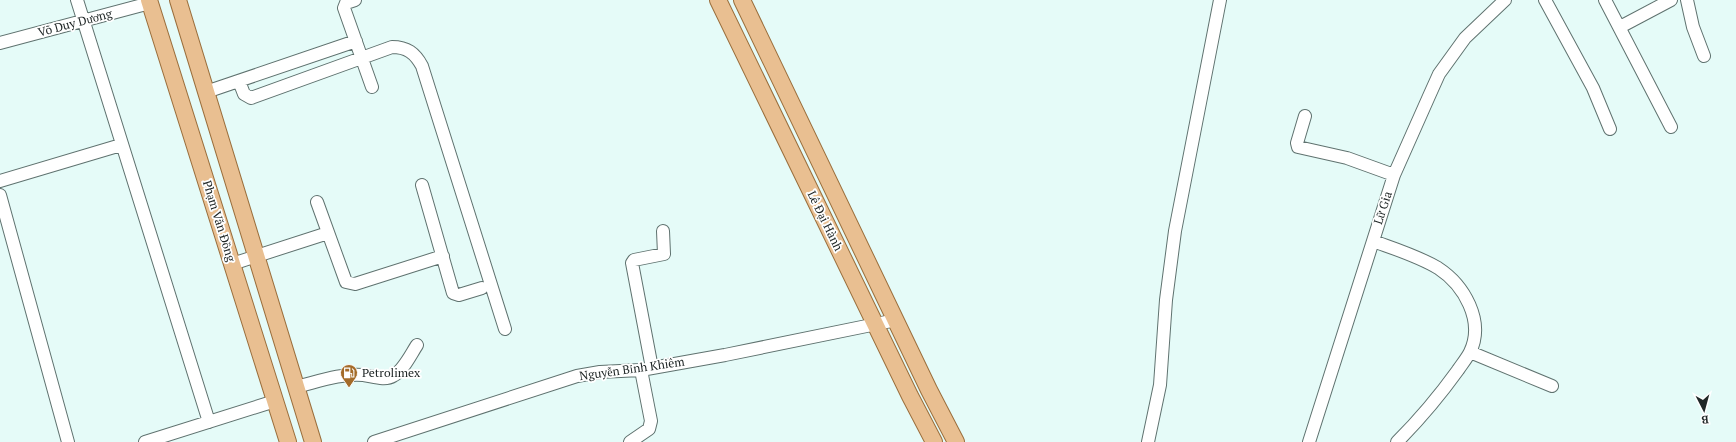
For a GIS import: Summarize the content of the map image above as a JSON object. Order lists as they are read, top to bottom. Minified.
{"streets":{"main road":["Phạm Văn Đồng","Lê Đại Hành"],"street":["Võ Duy Dương","Lữ Gia","Nguyễn Bỉnh Khiêm"]},"crossings":[["Võ Duy Dương","Phạm Văn Đồng"],["Lê Đại Hành","Nguyễn Bỉnh Khiêm"]],"places":{"fuel station":["Petrolimex"]},"north":"bottom"}
